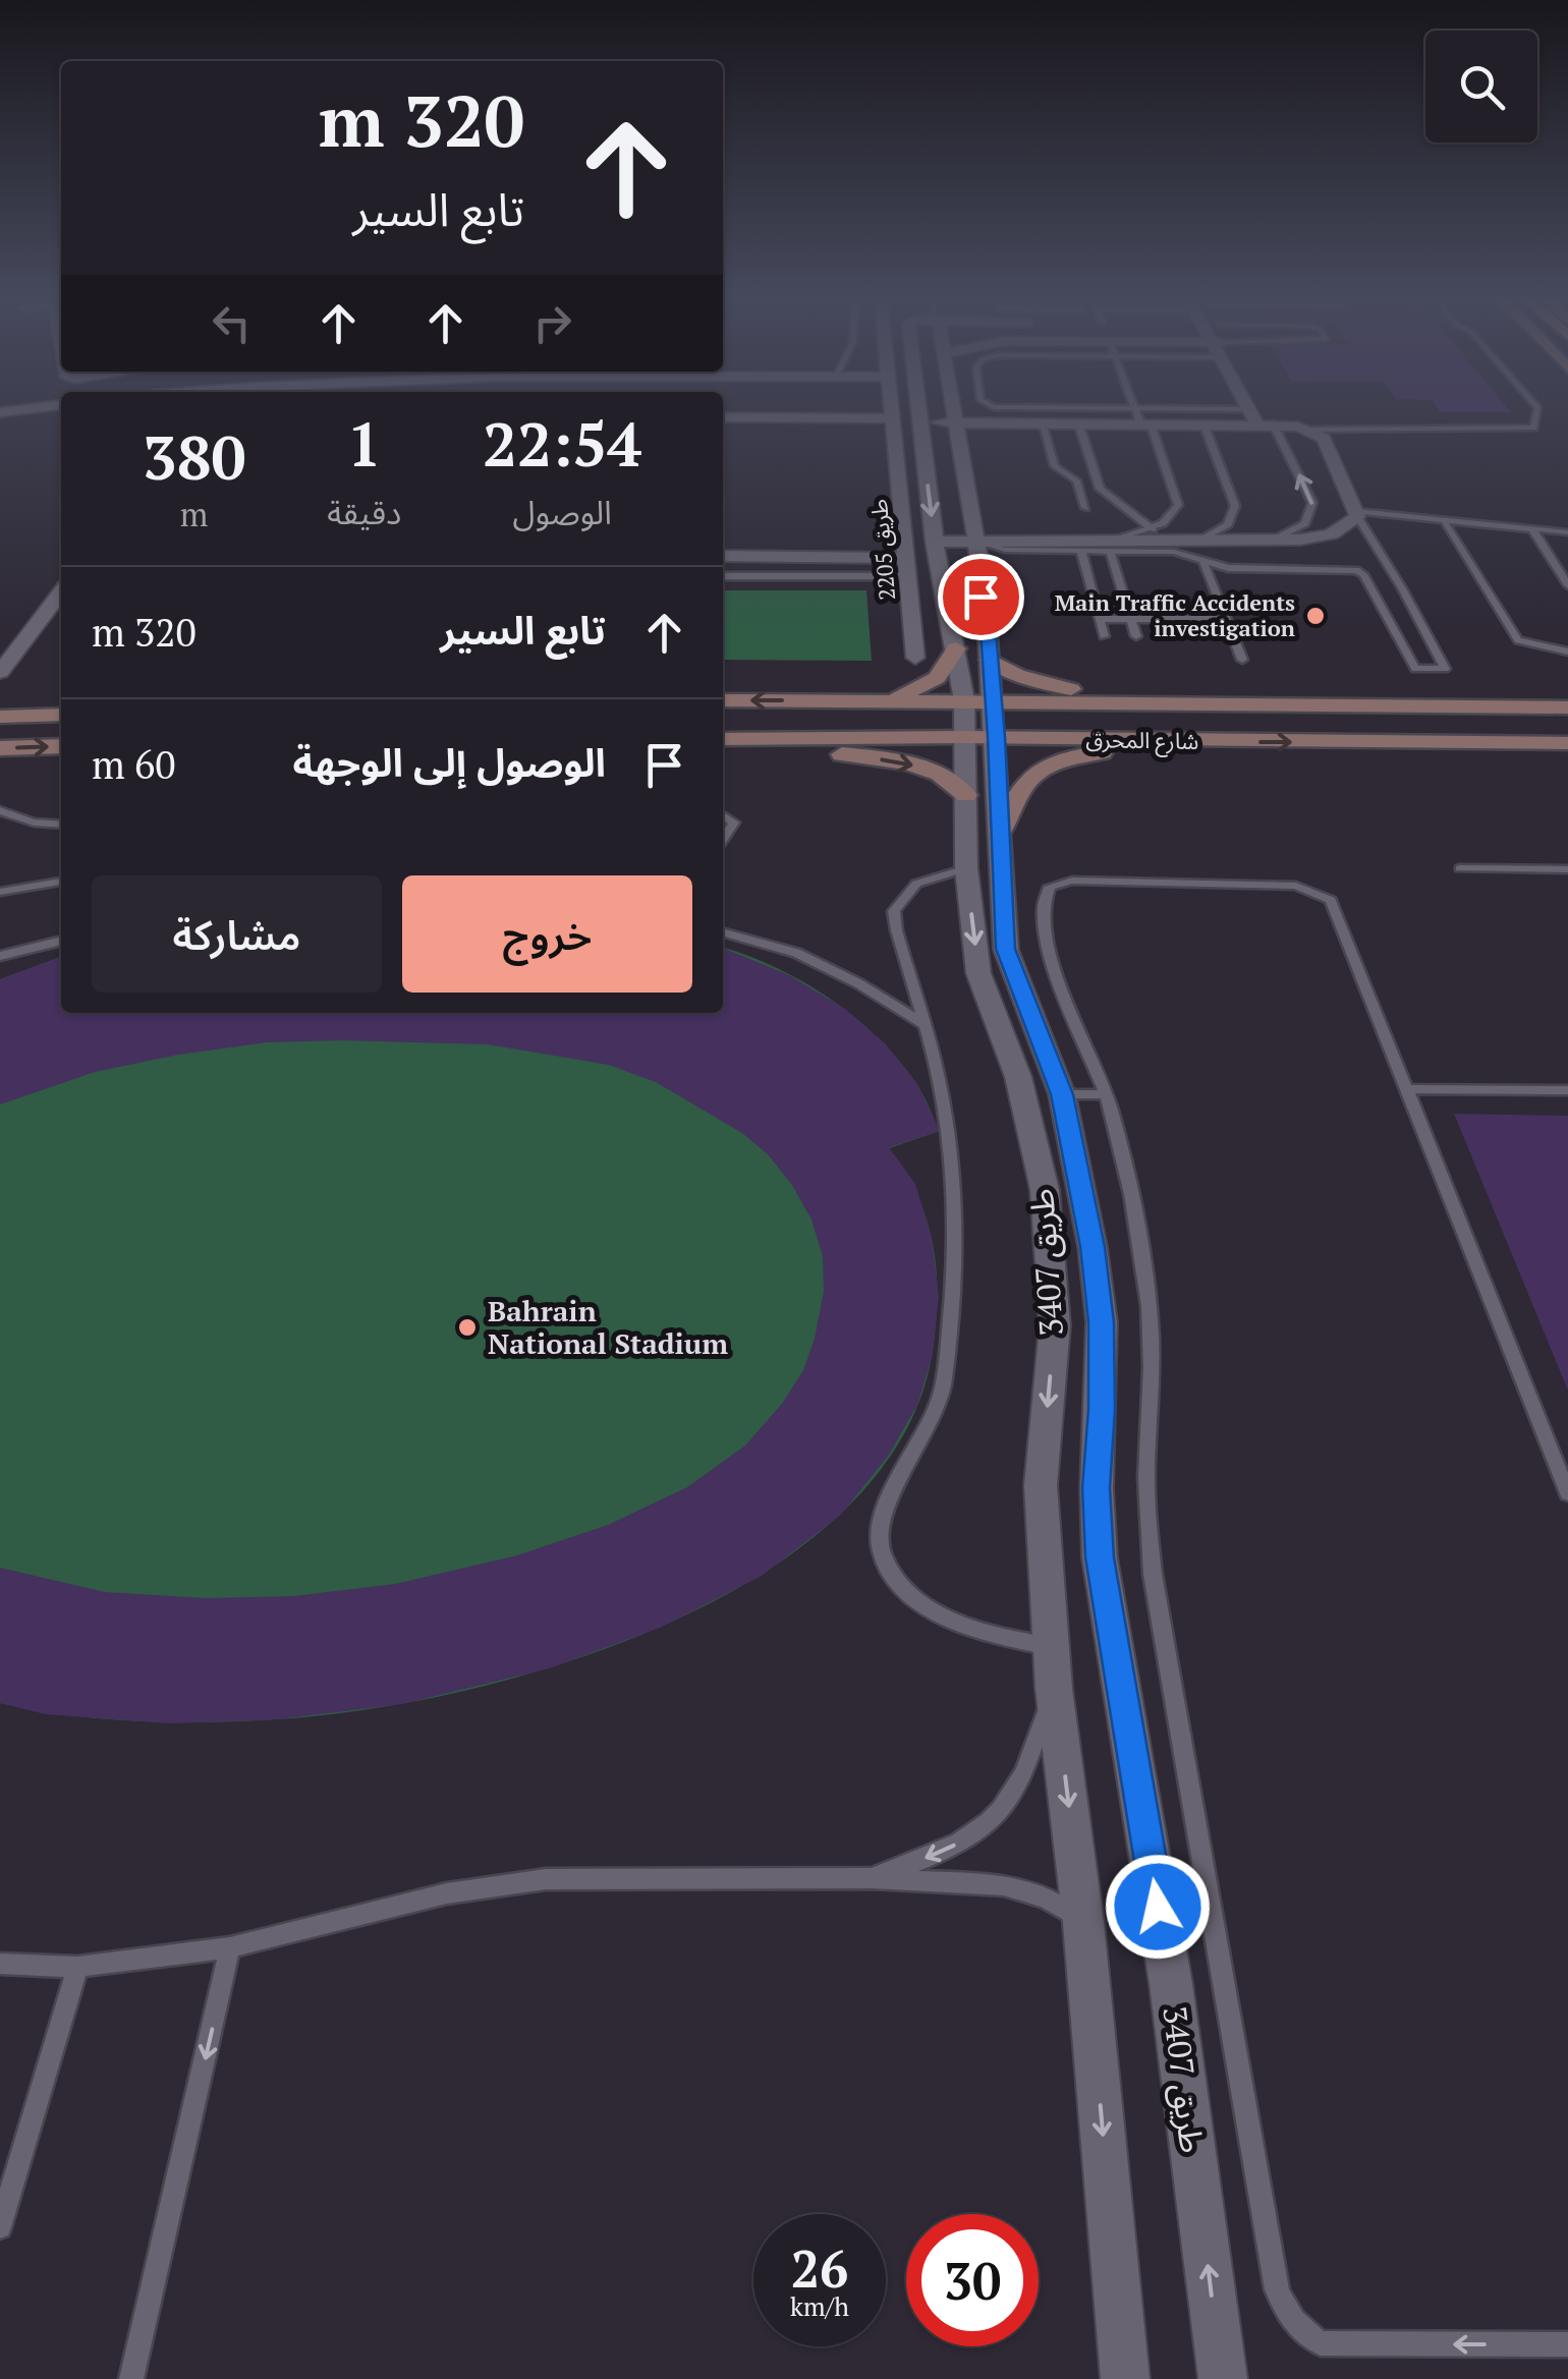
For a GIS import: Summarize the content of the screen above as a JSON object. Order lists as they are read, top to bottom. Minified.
{"streets":{"main road":["شارع المحرق"],"street":["طريق 2205","طريق 3407"]},"crossings":[["شارع المحرق","طريق 3407"]],"places":["Main Traffic Accidents investigation","Bahrain National Stadium"],"page":{"turn":["320 m","تابع السير"],"eta":["22:54","الوصول","1","دقيقة","380","m"],"list":[{"name":"تابع السير","value":"320 m"},{"name":"الوصول إلى الوجهة","value":"60 m"}],"buttons":["خروج","مشاركة"],"speed":"26 km/h","limit":"30"}}
